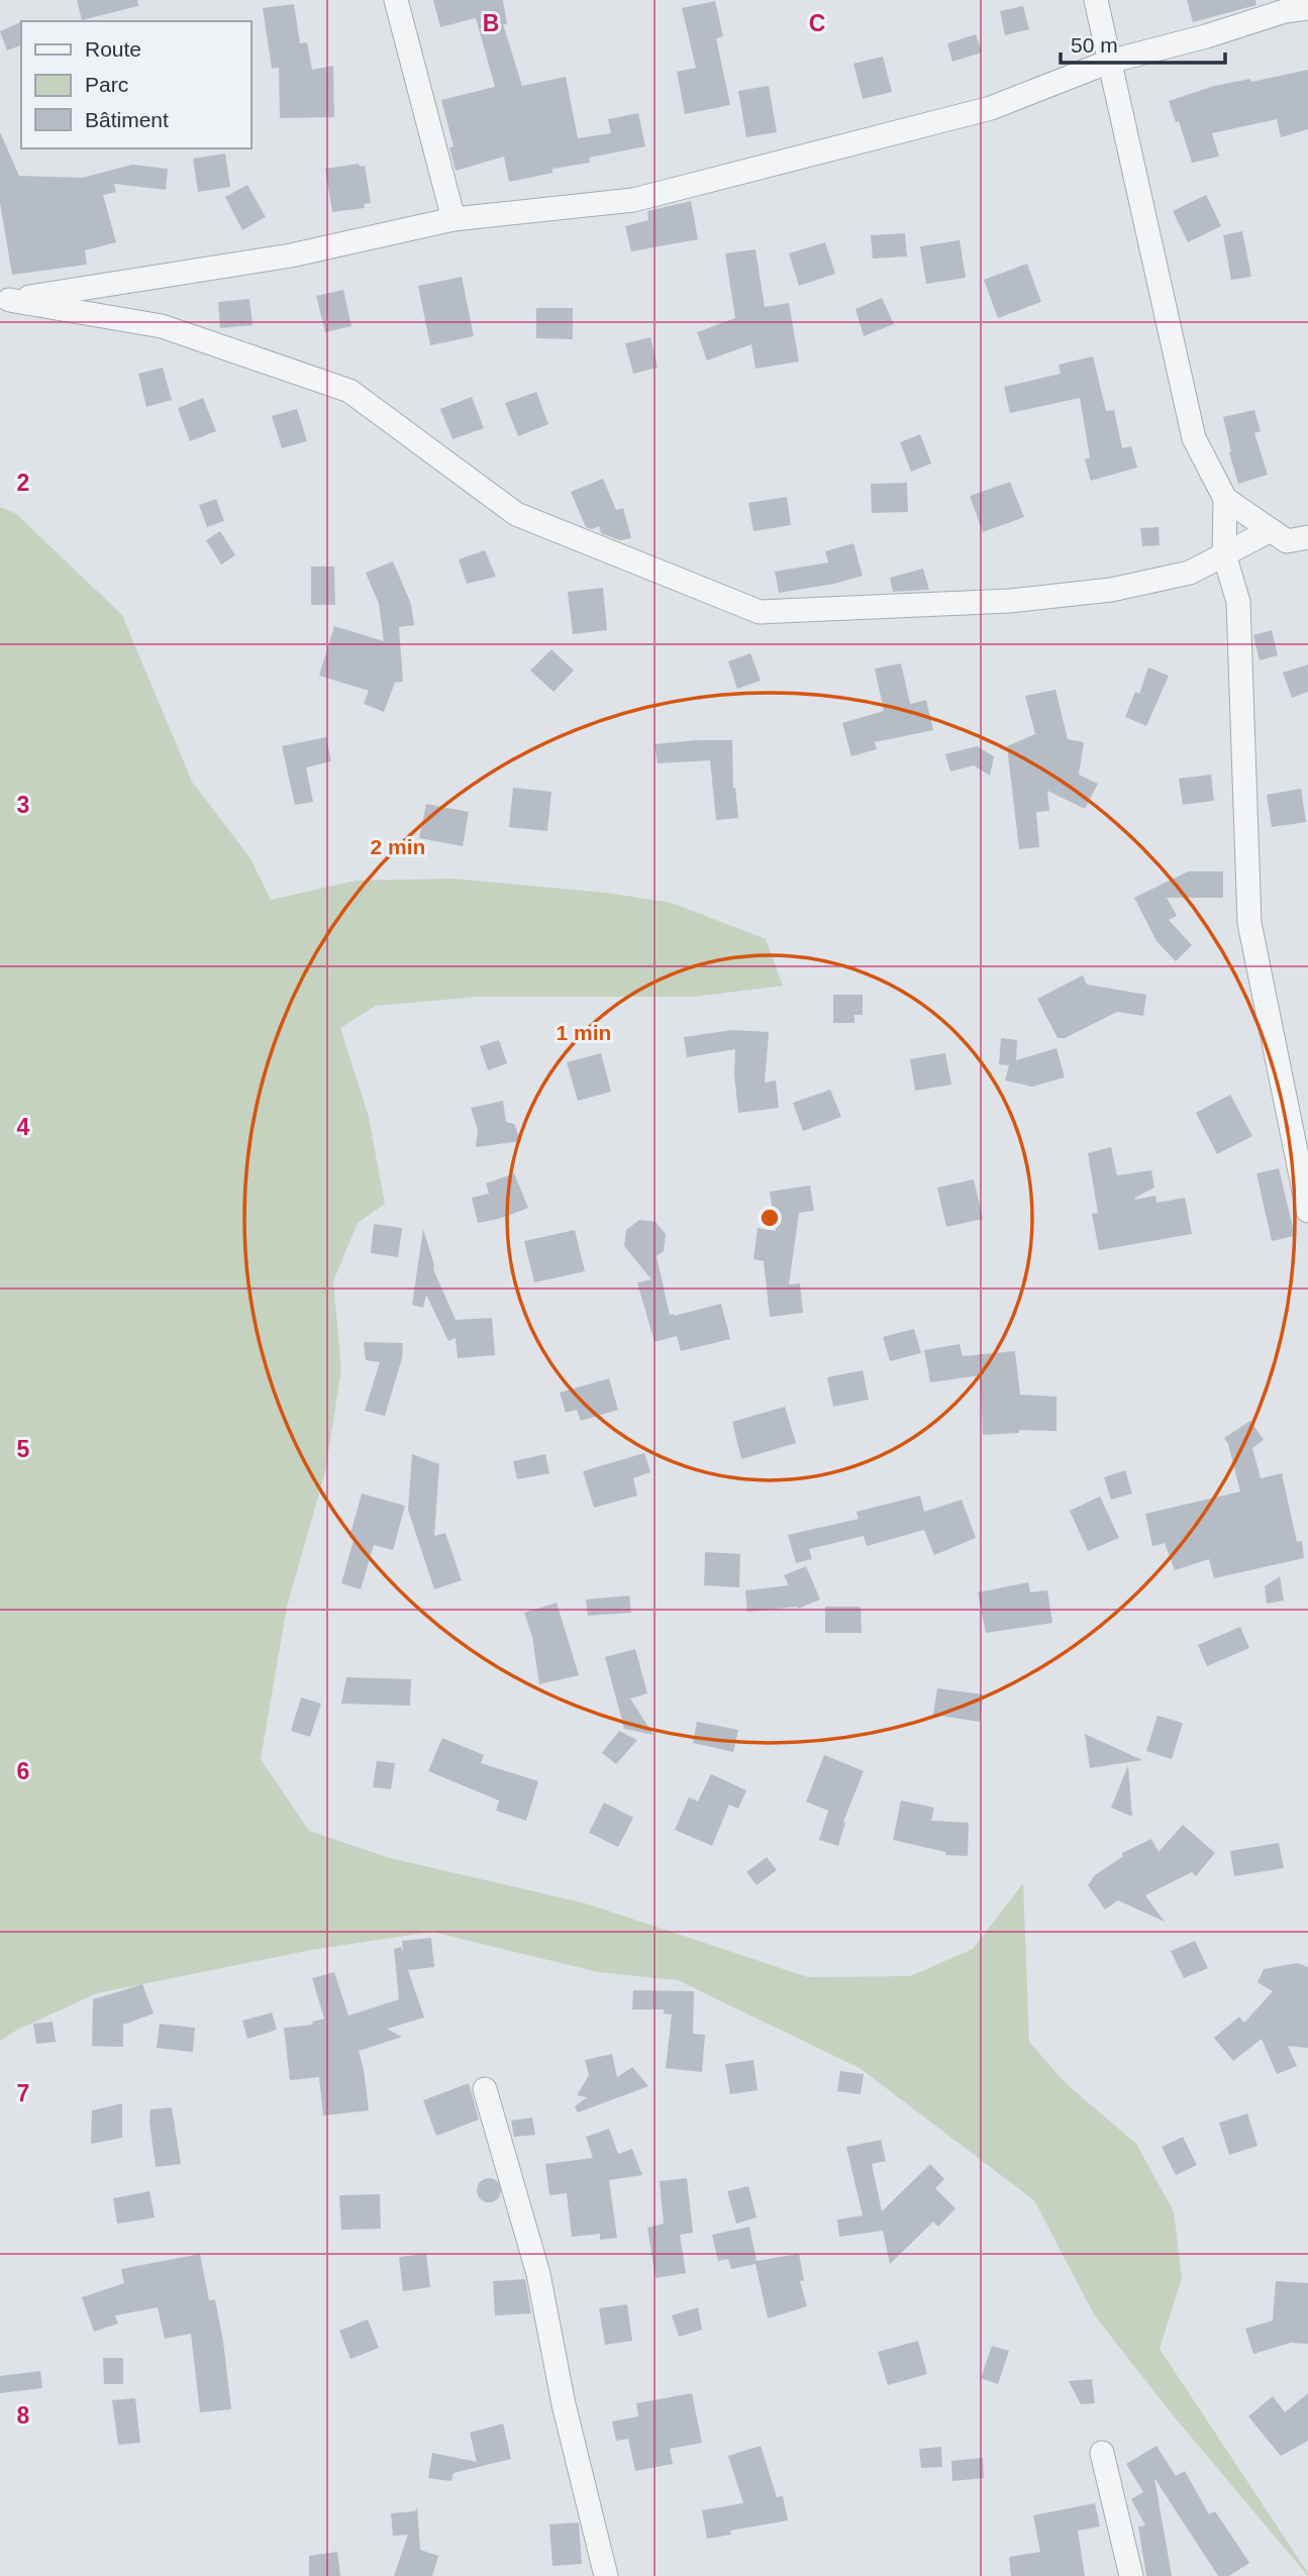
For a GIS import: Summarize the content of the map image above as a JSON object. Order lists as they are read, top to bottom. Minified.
{"legend":["Route","Parc","Bâtiment"],"scale_bar":"50 m","grid":{"columns":["B","C"],"rows":["2","3","4","5","6","7","8"]},"rings":["2 min","1 min"]}
